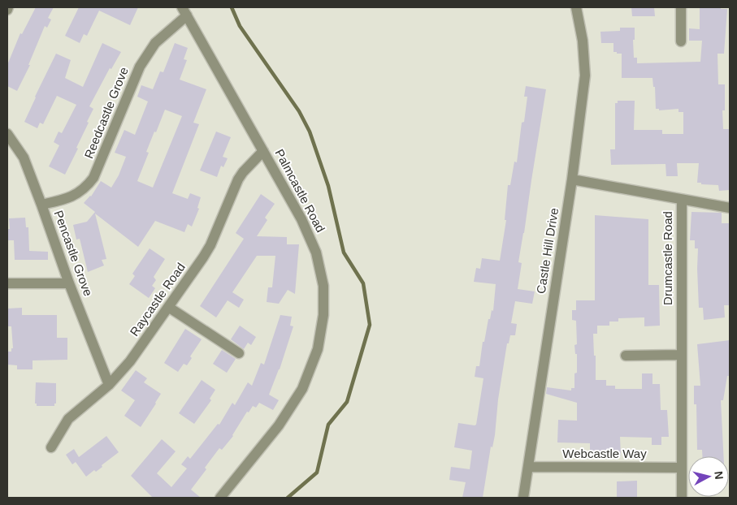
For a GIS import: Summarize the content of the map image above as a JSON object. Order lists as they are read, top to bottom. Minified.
{"streets":{"street":["Reedcastle Grove","Palmcastle Road","Castle Hill Drive","Pencastle Grove","Drumcastle Road","Raycastle Road","Webcastle Way"]},"crossings":[["Reedcastle Grove","Palmcastle Road"],["Reedcastle Grove","Pencastle Grove"],["Palmcastle Road","Raycastle Road"],["Castle Hill Drive","Drumcastle Road"],["Castle Hill Drive","Webcastle Way"],["Pencastle Grove","Raycastle Road"],["Drumcastle Road","Webcastle Way"]],"north":"right"}
